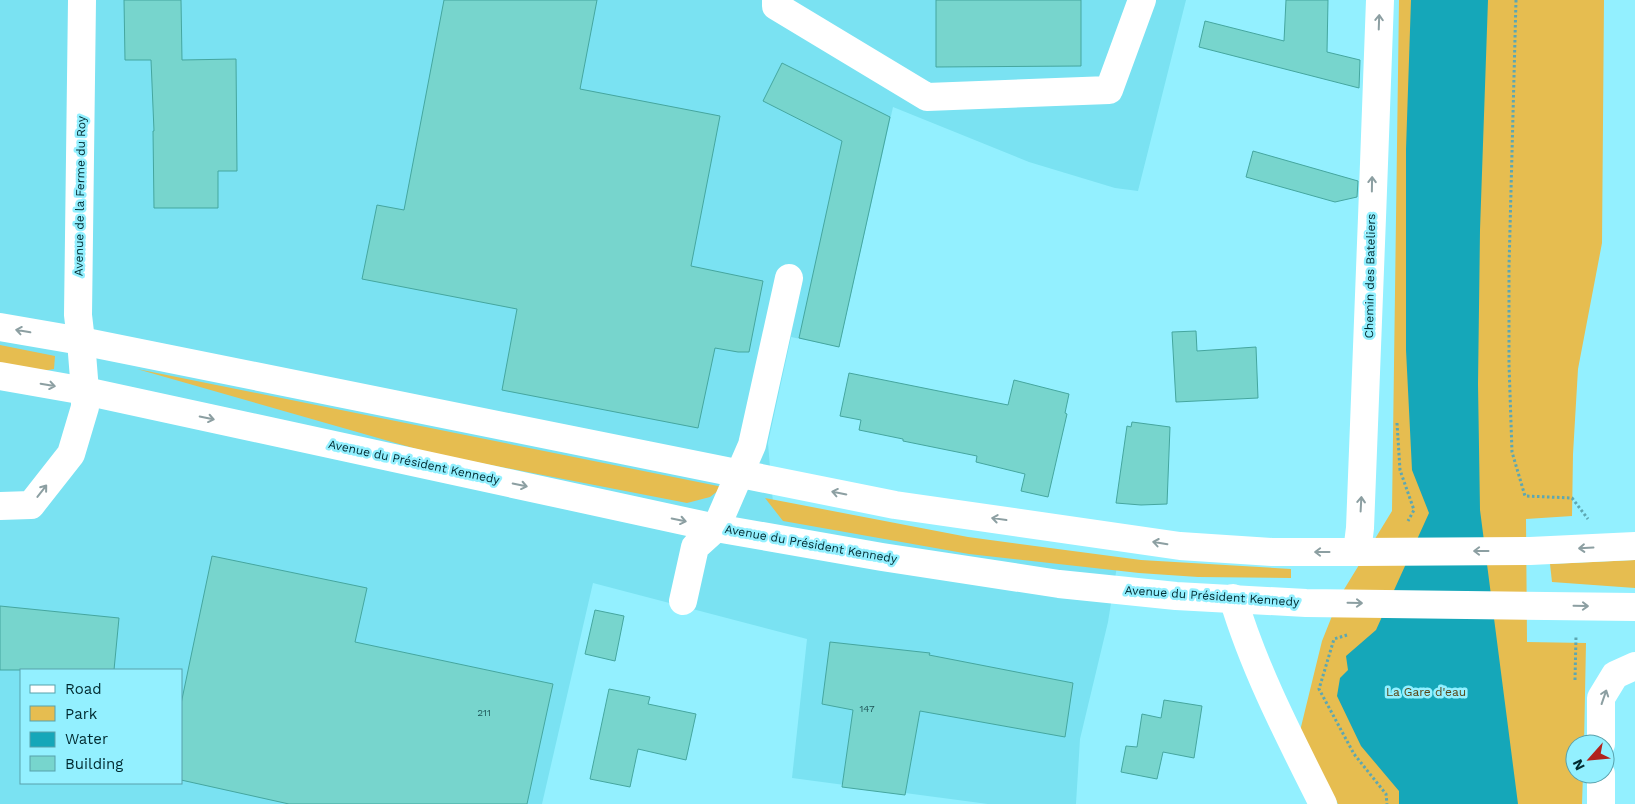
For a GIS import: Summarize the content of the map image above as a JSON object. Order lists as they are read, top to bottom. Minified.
{"streets":{"main road":["Avenue de la Ferme du Roy","Chemin des Bateliers","Avenue du Président Kennedy"]},"crossings":[["Avenue de la Ferme du Roy","Avenue du Président Kennedy"]],"one_way":["Chemin des Bateliers"],"parks":["La Gare d'eau"],"house_numbers":["147","211"],"legend":["Road","Park","Water","Building"],"north":"bottom left"}
